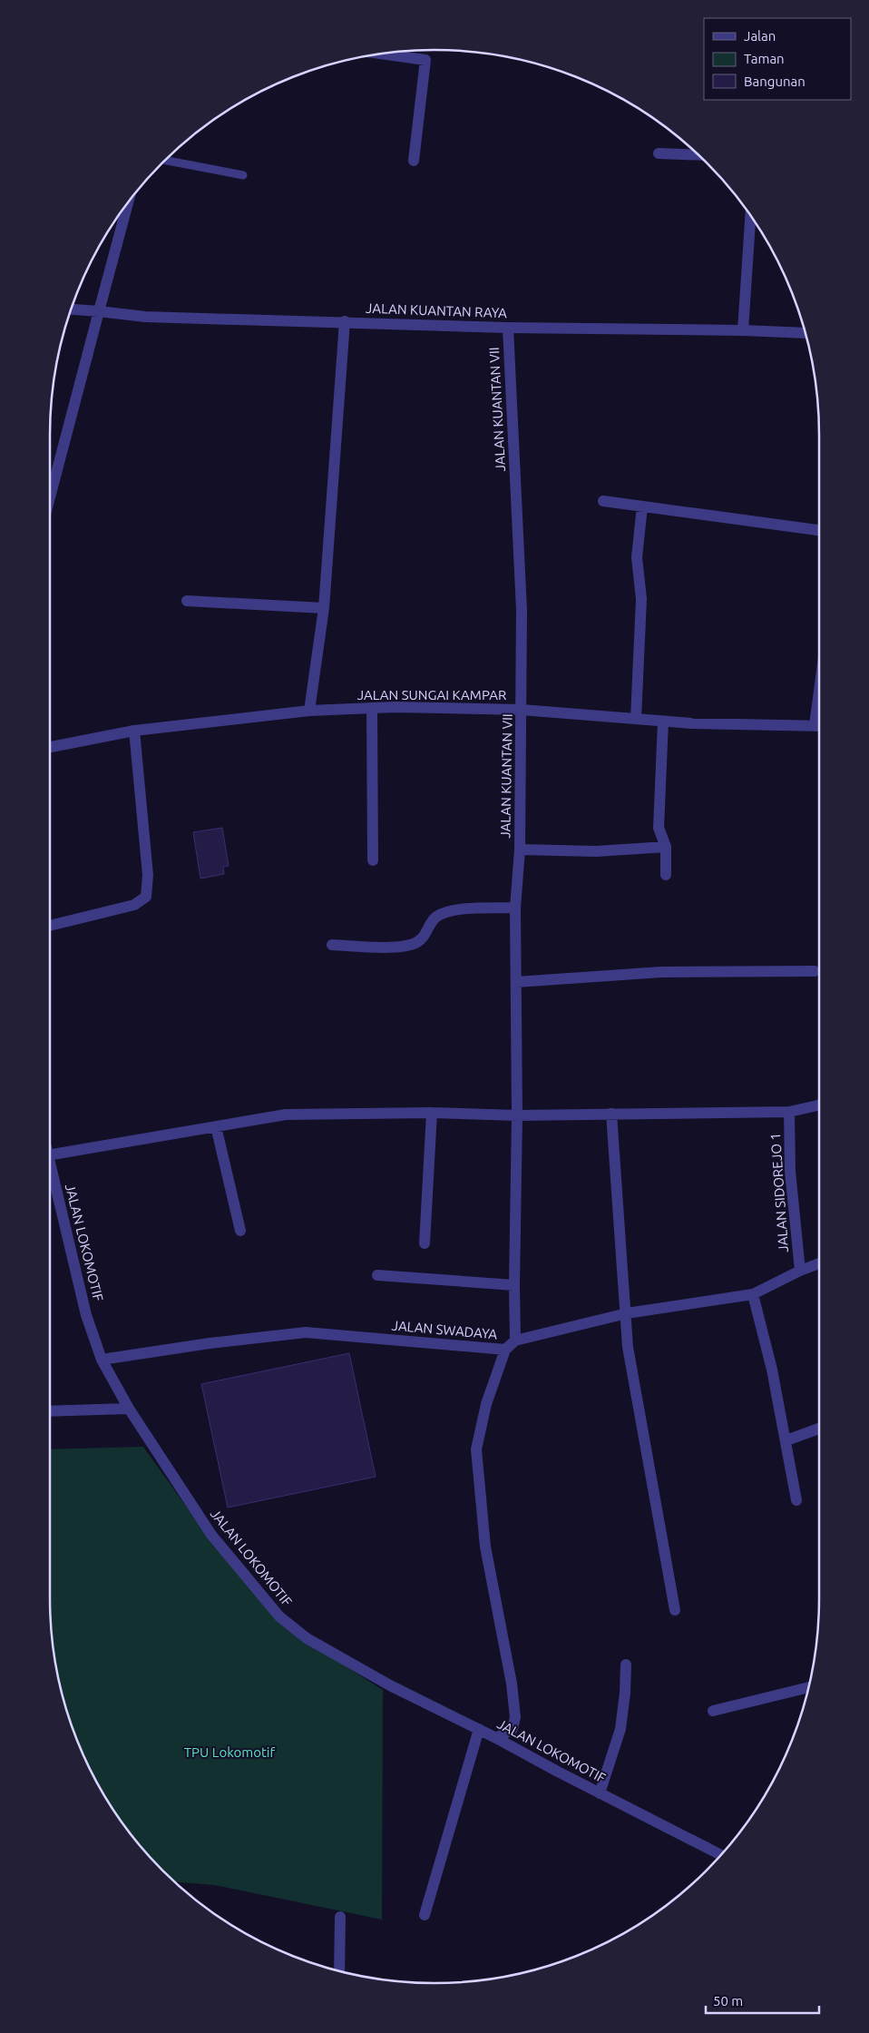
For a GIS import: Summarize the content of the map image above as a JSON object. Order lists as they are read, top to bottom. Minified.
{"streets":{"street":["JALAN KUANTAN RAYA","JALAN KUANTAN VII","JALAN SUNGAI KAMPAR","JALAN SIDOREJO 1","JALAN LOKOMOTIF","JALAN SWADAYA"]},"crossings":[["JALAN KUANTAN RAYA","JALAN KUANTAN VII"],["JALAN KUANTAN VII","JALAN SUNGAI KAMPAR"],["JALAN KUANTAN VII","JALAN SWADAYA"],["JALAN SIDOREJO 1","JALAN SWADAYA"],["JALAN LOKOMOTIF","JALAN SWADAYA"]],"parks":["TPU Lokomotif"],"legend":["Jalan","Taman","Bangunan"],"scale_bar":"50 m"}
